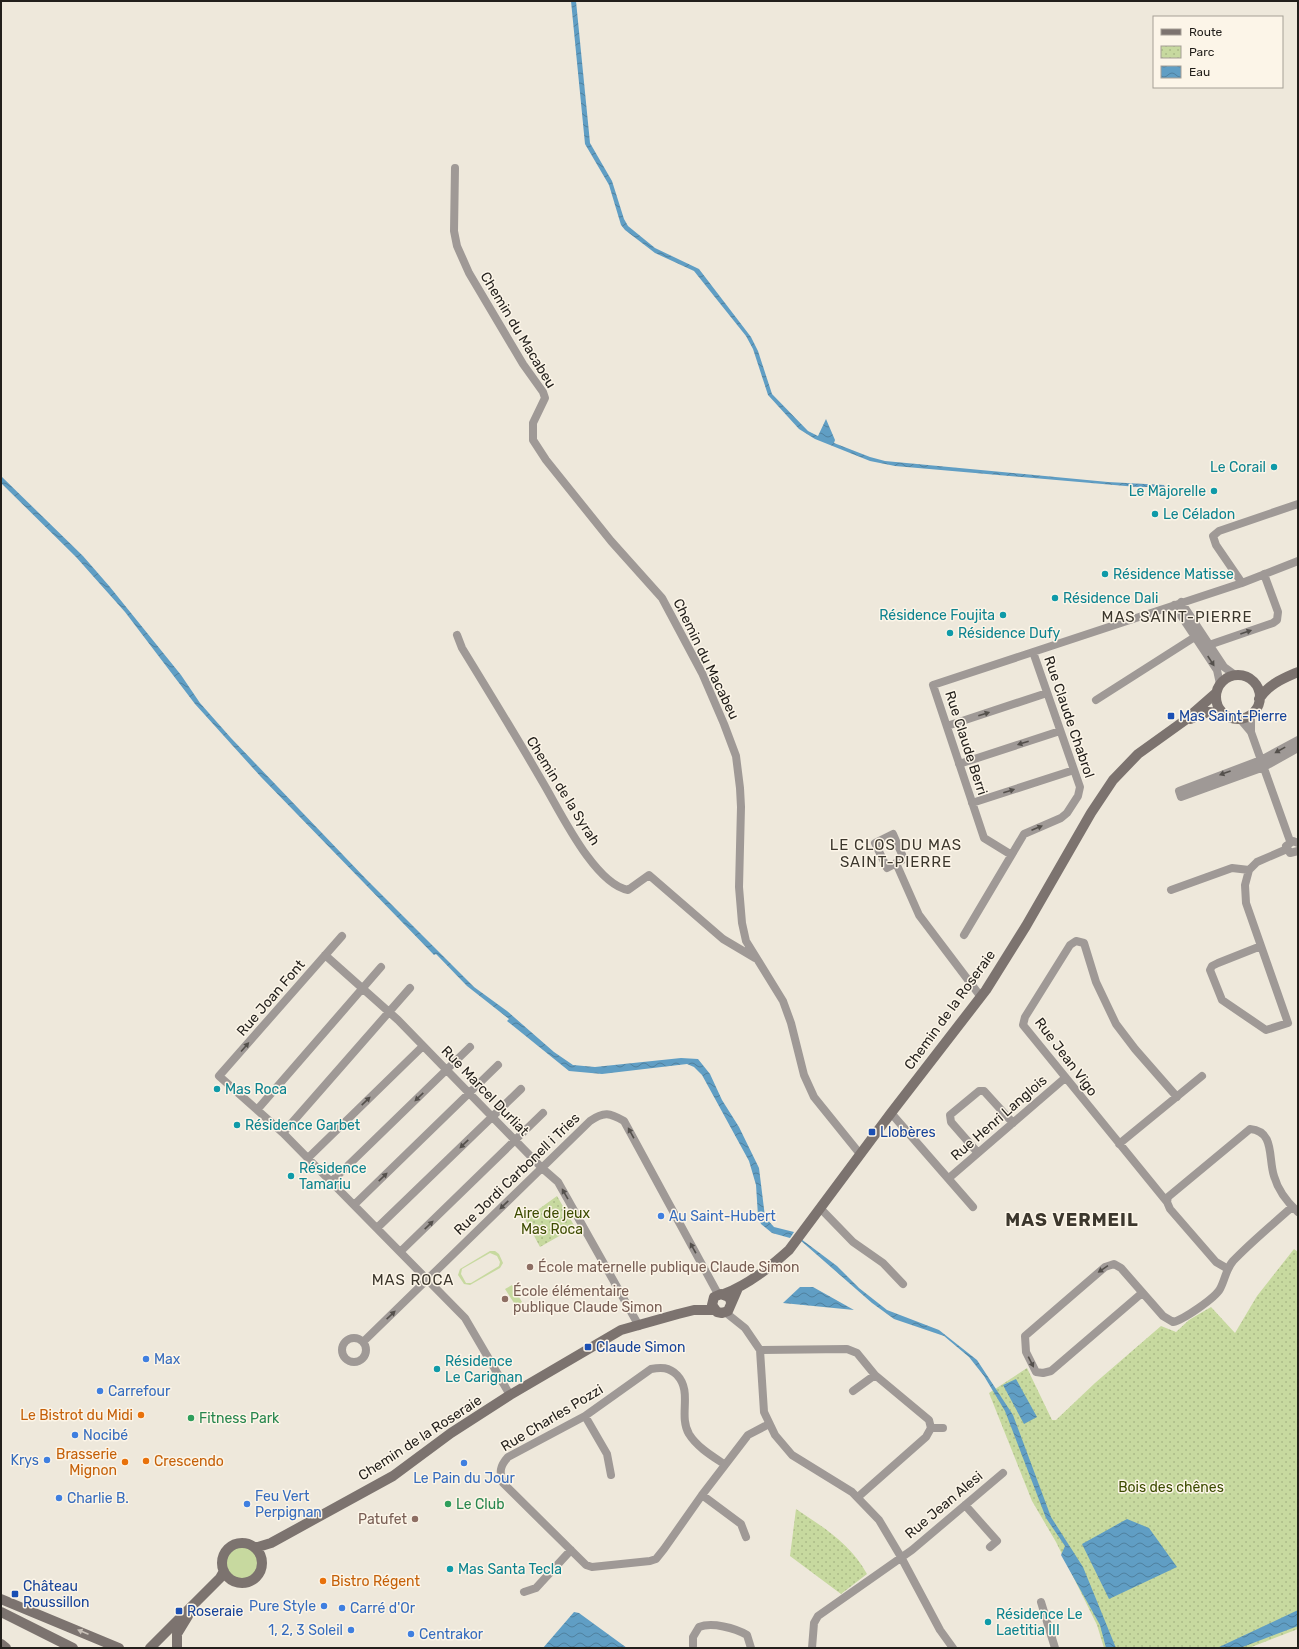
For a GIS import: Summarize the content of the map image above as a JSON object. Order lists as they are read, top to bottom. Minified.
{"streets":{"street":["Chemin du Macabeu","Rue Claude Chabrol","Rue Claude Berri","Chemin de la Syrah","Rue Joan Font","Chemin de la Roseraie","Rue Jean Vigo","Rue Marcel Durliat","Rue Henri Langlois","Rue Jordi Carbonell i Tries","Rue Charles Pozzi","Rue Jean Alesi"]},"crossings":[["Chemin du Macabeu","Chemin de la Syrah"],["Chemin du Macabeu","Chemin de la Roseraie"],["Rue Claude Chabrol","Rue Claude Berri"],["Rue Joan Font","Rue Marcel Durliat"],["Chemin de la Roseraie","Rue Marcel Durliat"],["Chemin de la Roseraie","Rue Jordi Carbonell i Tries"],["Rue Jean Vigo","Rue Henri Langlois"],["Rue Marcel Durliat","Rue Jordi Carbonell i Tries"]],"one_way":["Rue Marcel Durliat"],"districts":["MAS SAINT-PIERRE","LE CLOS DU MAS SAINT-PIERRE","MAS VERMEIL","MAS ROCA"],"parks":["Aire de jeux Mas Roca","Bois des chênes"],"places":{"other":["Le Corail","Le Majorelle","Le Céladon","Résidence Matisse","Résidence Dali","Résidence Foujita","Résidence Dufy","Mas Roca","Résidence Garbet","Résidence Tamariu","Au Saint-Hubert","École maternelle publique Claude Simon","École élémentaire publique Claude Simon","Max","Résidence Le Carignan","Carrefour","Le Bistrot du Midi","Fitness Park","Nocibé","Krys","Crescendo","Brasserie Mignon","Le Pain du Jour","Charlie B.","Feu Vert Perpignan","Le Club","Patufet","Mas Santa Tecla","Bistro Régent","Pure Style","Carré d'Or","Résidence Le Laetitia III","1, 2, 3 Soleil","Centrakor"],"transit":["Mas Saint-Pierre","Llobères","Claude Simon","Château Roussillon","Roseraie"]},"legend":["Route","Parc","Eau"]}
